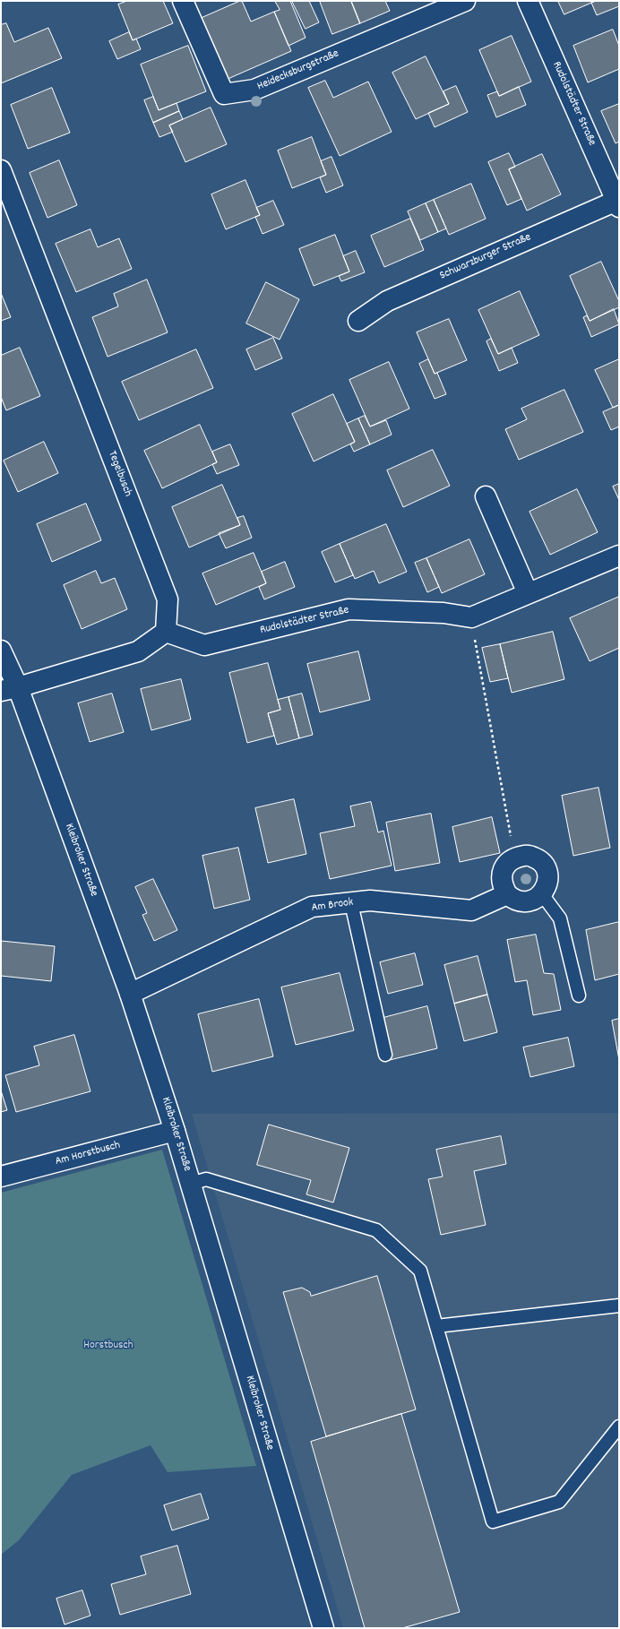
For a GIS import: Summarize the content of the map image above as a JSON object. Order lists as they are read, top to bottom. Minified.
{"streets":{"street":["Heidecksburgstraße","Rudolstädter Straße","Schwarzburger Straße","Tegelbusch","Kleibroker Straße","Am Brook","Am Horstbusch"]},"crossings":[["Rudolstädter Straße","Schwarzburger Straße"],["Rudolstädter Straße","Tegelbusch"],["Kleibroker Straße","Am Brook"],["Kleibroker Straße","Am Horstbusch"]],"parks":["Horstbusch"]}
